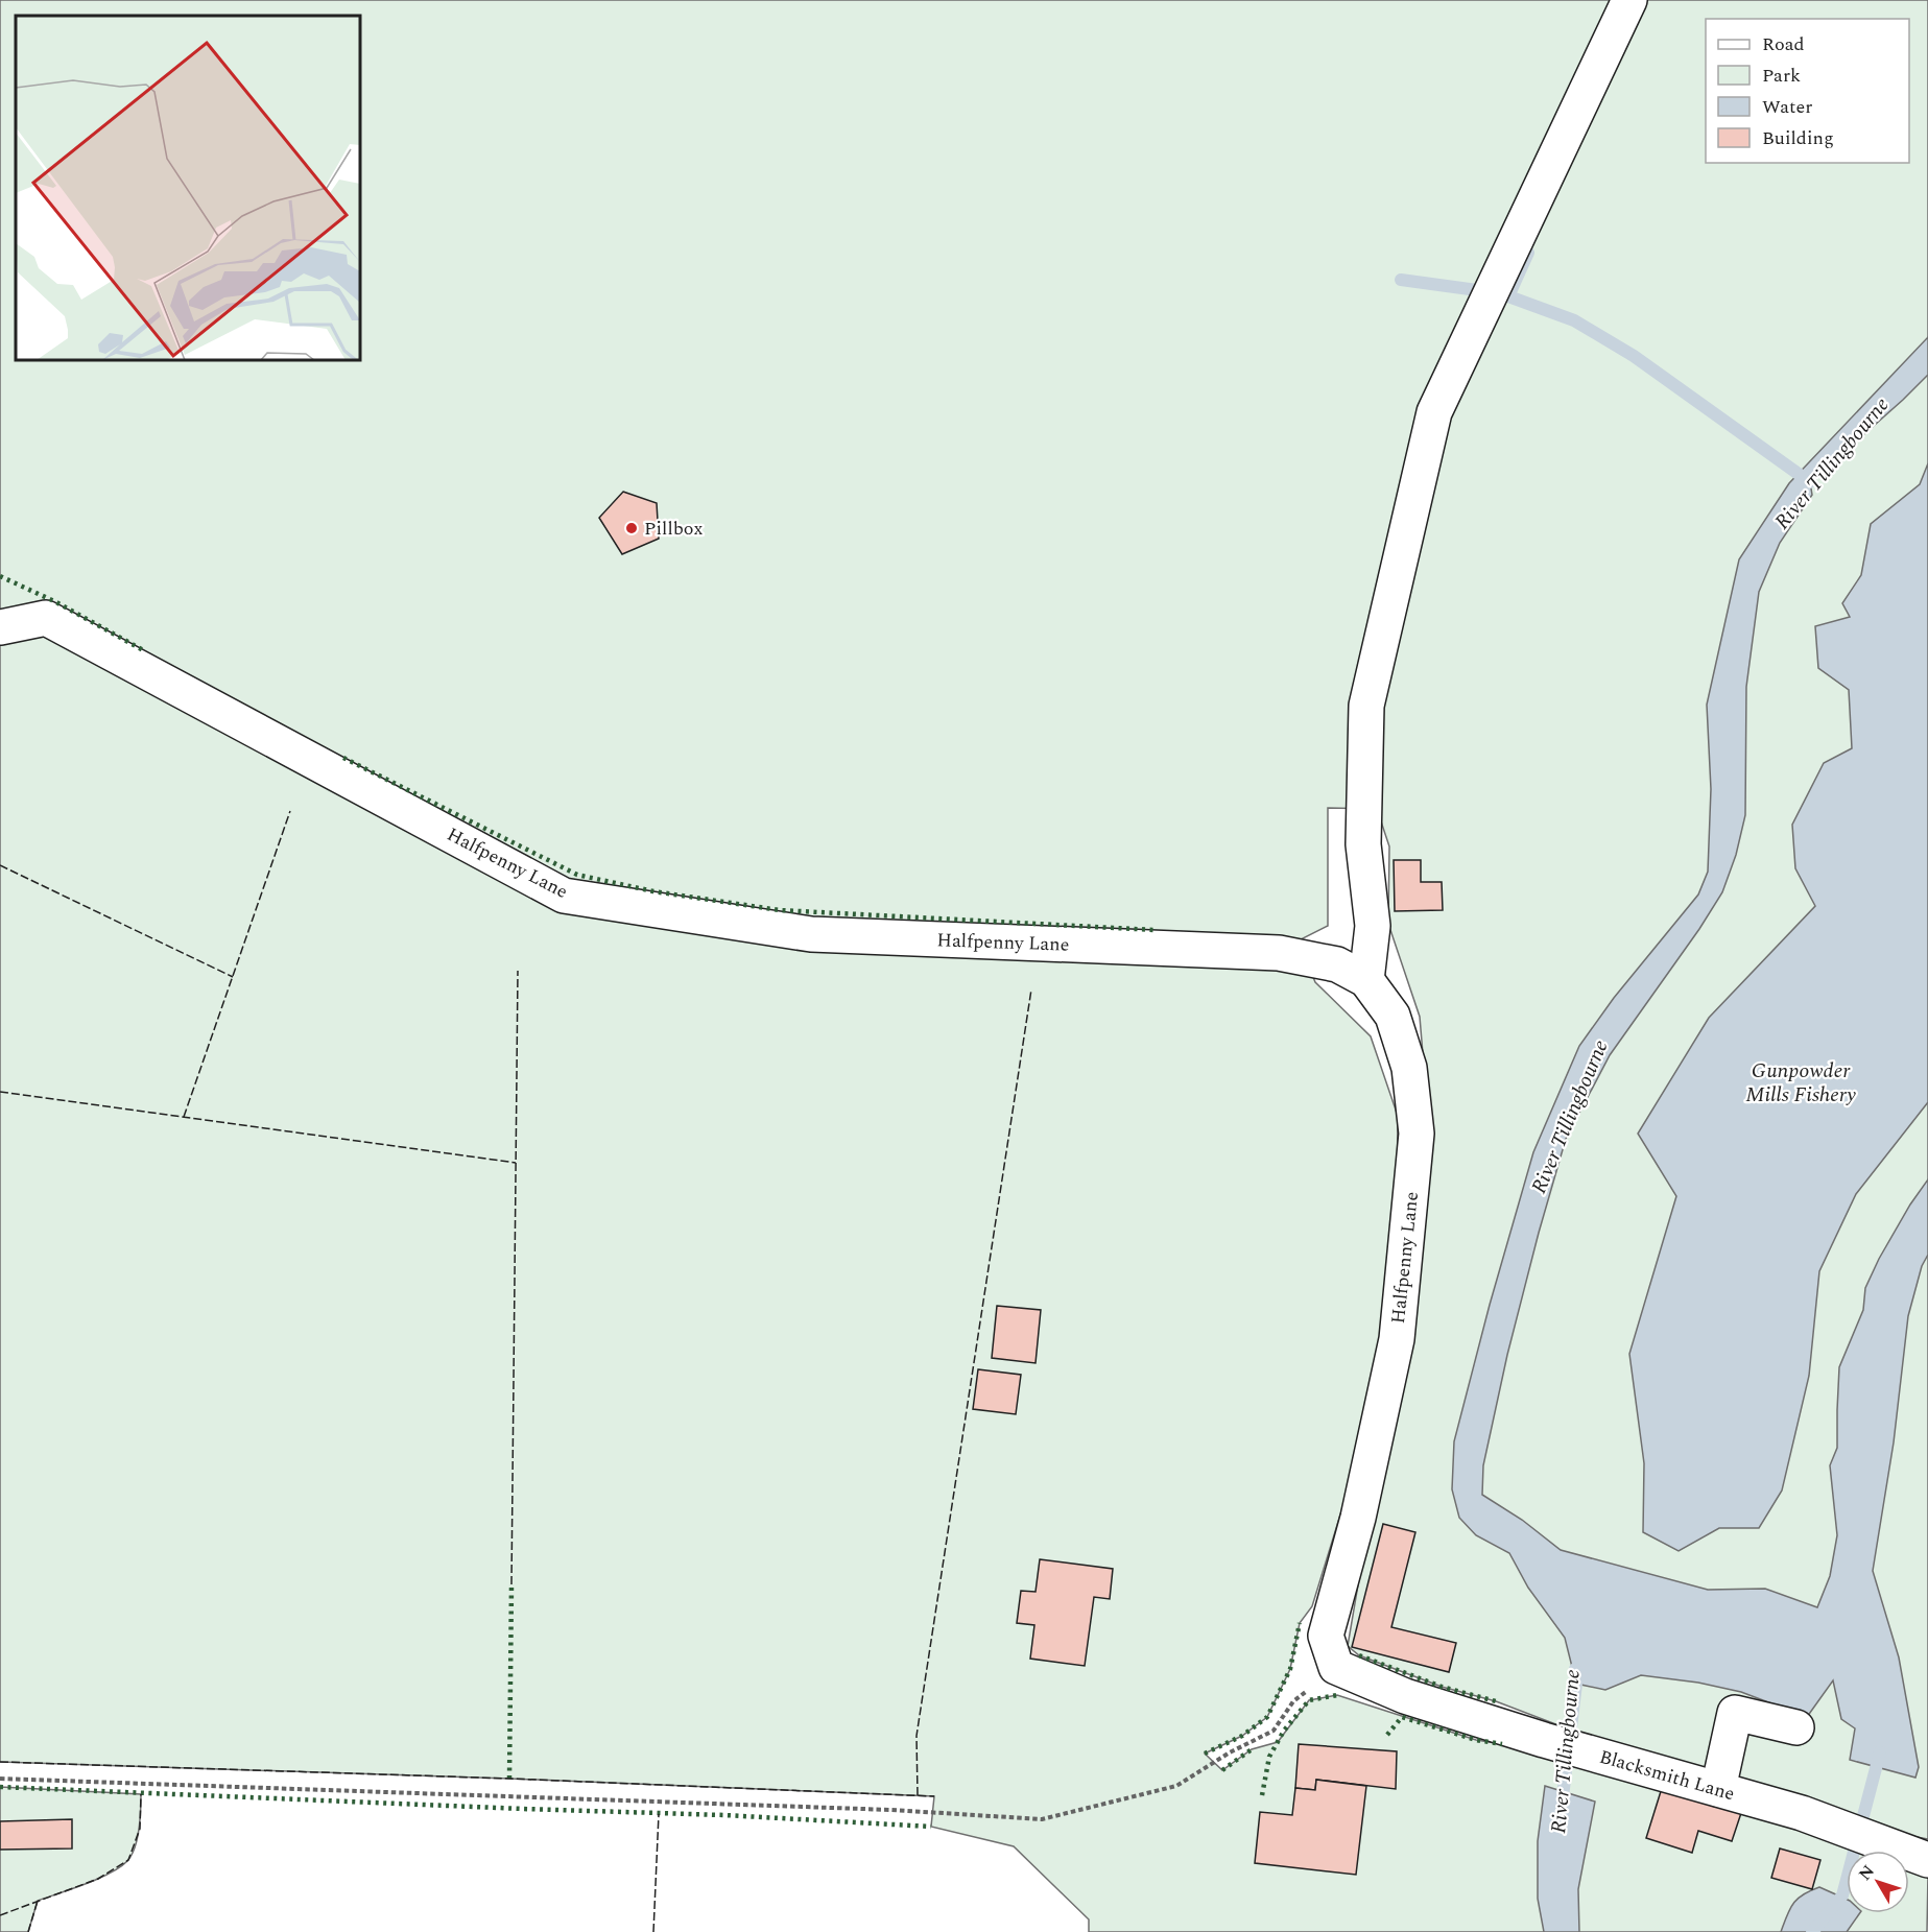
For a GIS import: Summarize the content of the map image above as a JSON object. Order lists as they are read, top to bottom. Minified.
{"streets":{"street":["Halfpenny Lane","Blacksmith Lane"]},"crossings":[["Halfpenny Lane","Blacksmith Lane"]],"water":["River Tillingbourne","Gunpowder Mills Fishery"],"places":["Pillbox"],"legend":["Road","Park","Water","Building"],"north":"top left"}
